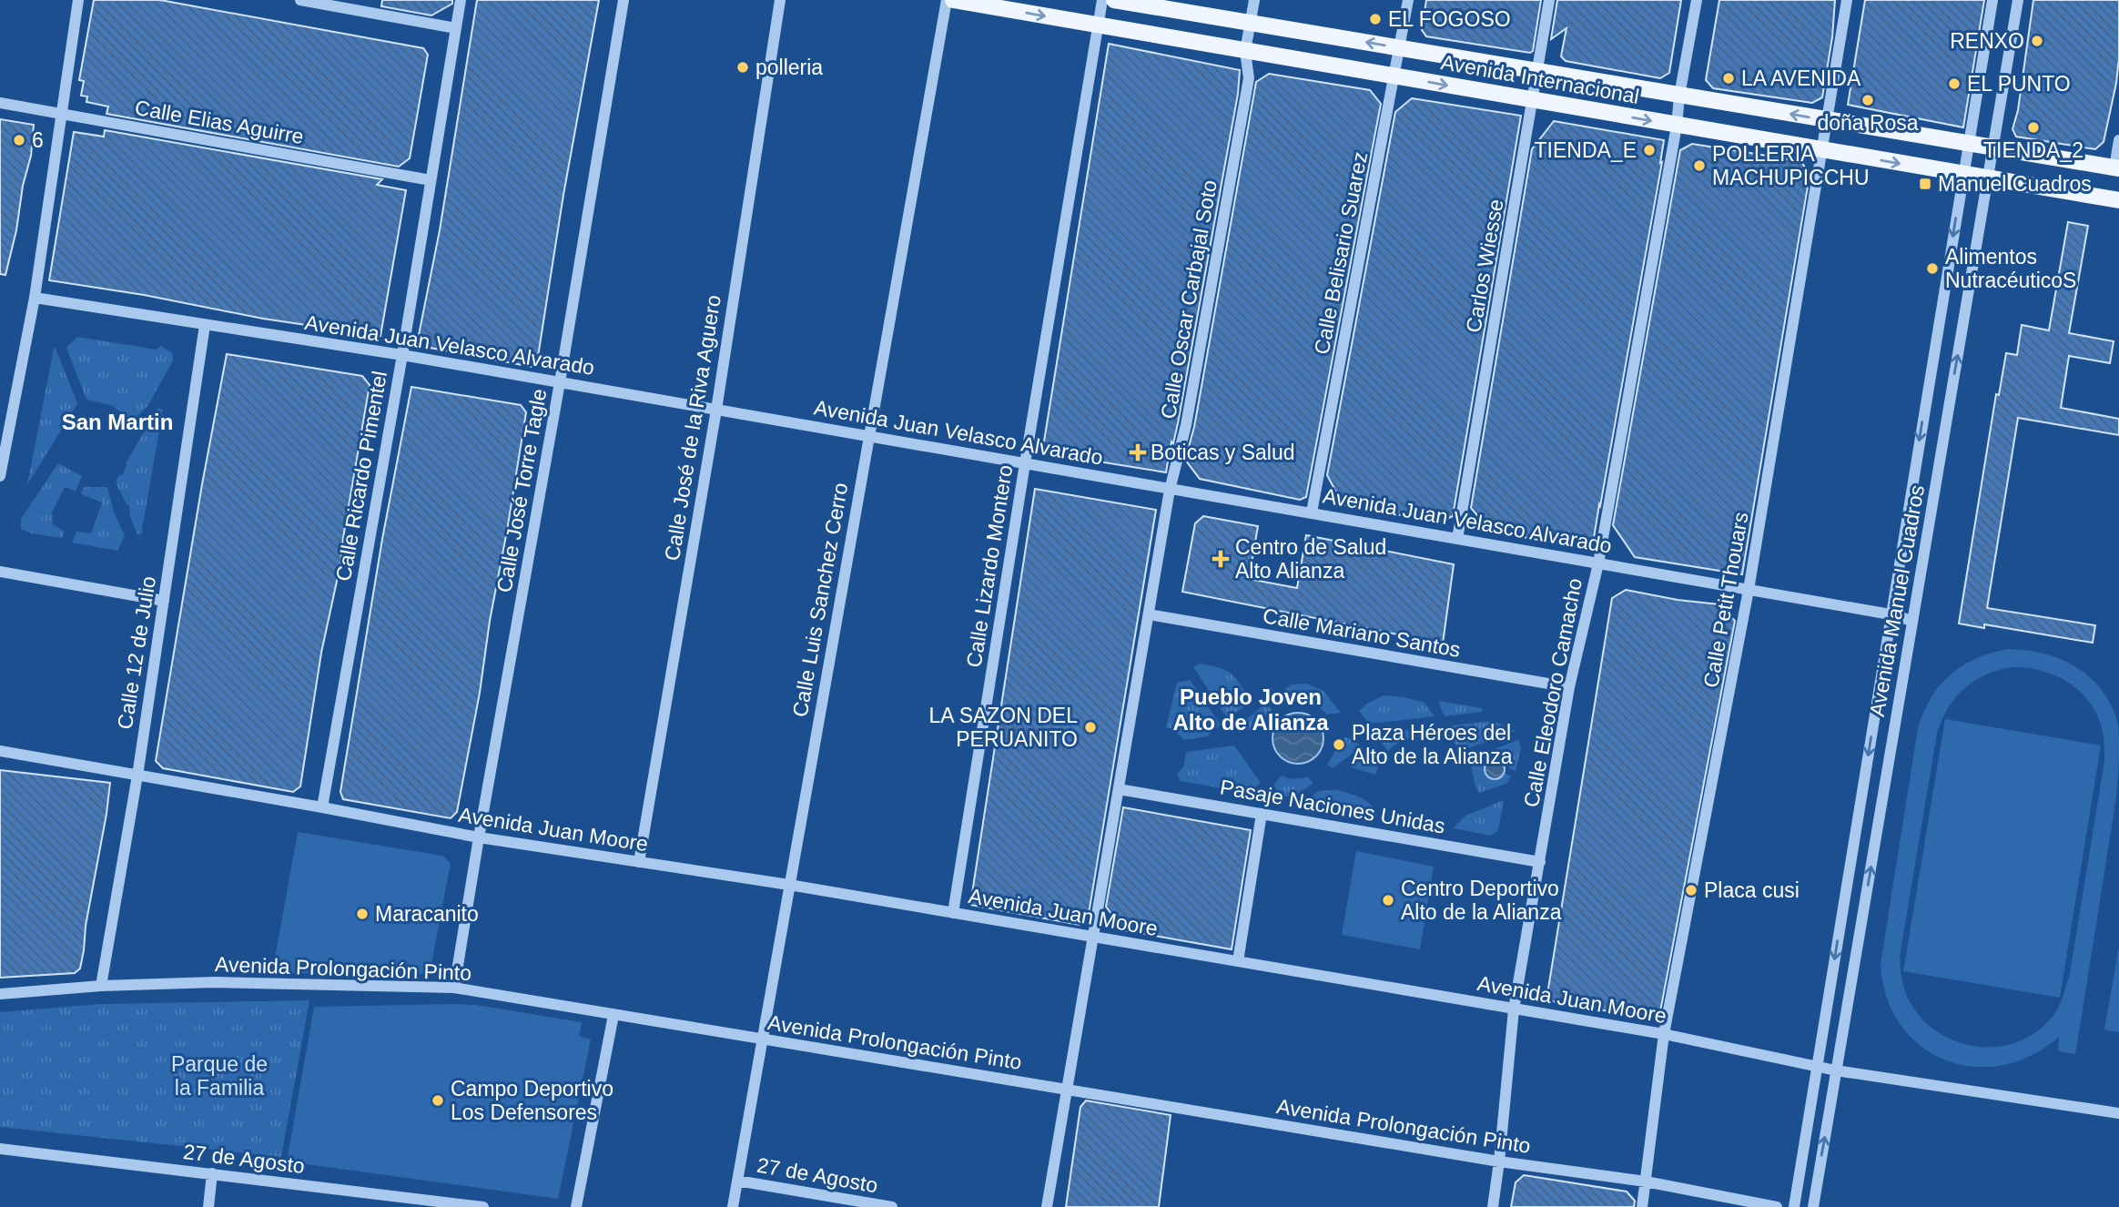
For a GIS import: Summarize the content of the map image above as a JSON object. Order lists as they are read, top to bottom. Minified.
{"streets":{"main road":["Avenida Internacional"],"street":["Calle Elias Aguirre","Calle Belisario Suarez","Carlos Wiesse","Calle Oscar Carbajal Soto","Avenida Juan Velasco Alvarado","Calle José de la Riva Aguero","Calle Ricardo Pimentel","Calle José Torre Tagle","Calle Lizardo Montero","Calle Luis Sanchez Cerro","Calle Petit Thouars","Avenida Manuel Cuadros","Calle Mariano Santos","Calle 12 de Julio","Calle Eleodoro Camacho","Pasaje Naciones Unidas","Avenida Juan Moore","Avenida Prolongación Pinto","27 de Agosto"]},"crossings":[["Avenida Internacional","Calle Belisario Suarez"],["Avenida Internacional","Carlos Wiesse"],["Avenida Internacional","Calle Oscar Carbajal Soto"],["Avenida Internacional","Calle Lizardo Montero"],["Avenida Internacional","Calle Petit Thouars"],["Avenida Internacional","Avenida Manuel Cuadros"],["Avenida Internacional","Calle Eleodoro Camacho"],["Calle Elias Aguirre","Calle Ricardo Pimentel"],["Calle Belisario Suarez","Avenida Juan Velasco Alvarado"],["Carlos Wiesse","Avenida Juan Velasco Alvarado"],["Calle Oscar Carbajal Soto","Avenida Juan Velasco Alvarado"],["Calle Oscar Carbajal Soto","Calle Mariano Santos"],["Calle Oscar Carbajal Soto","Pasaje Naciones Unidas"],["Calle Oscar Carbajal Soto","Avenida Juan Moore"],["Calle Oscar Carbajal Soto","Avenida Prolongación Pinto"],["Avenida Juan Velasco Alvarado","Calle José de la Riva Aguero"],["Avenida Juan Velasco Alvarado","Calle Ricardo Pimentel"],["Avenida Juan Velasco Alvarado","Calle José Torre Tagle"],["Avenida Juan Velasco Alvarado","Calle Lizardo Montero"],["Avenida Juan Velasco Alvarado","Calle Luis Sanchez Cerro"],["Avenida Juan Velasco Alvarado","Calle Petit Thouars"],["Avenida Juan Velasco Alvarado","Avenida Manuel Cuadros"],["Avenida Juan Velasco Alvarado","Calle 12 de Julio"],["Avenida Juan Velasco Alvarado","Calle Eleodoro Camacho"],["Calle José de la Riva Aguero","Avenida Juan Moore"],["Calle Ricardo Pimentel","Avenida Juan Moore"],["Calle José Torre Tagle","Avenida Juan Moore"],["Calle José Torre Tagle","Avenida Prolongación Pinto"],["Calle Lizardo Montero","Avenida Juan Moore"],["Calle Luis Sanchez Cerro","Avenida Juan Moore"],["Calle Luis Sanchez Cerro","Avenida Prolongación Pinto"],["Calle Luis Sanchez Cerro","27 de Agosto"],["Calle Petit Thouars","Avenida Juan Moore"],["Calle Petit Thouars","Avenida Prolongación Pinto"],["Avenida Manuel Cuadros","Avenida Juan Moore"],["Calle Mariano Santos","Calle Eleodoro Camacho"],["Calle 12 de Julio","Avenida Juan Moore"],["Calle 12 de Julio","Avenida Prolongación Pinto"],["Calle Eleodoro Camacho","Pasaje Naciones Unidas"],["Calle Eleodoro Camacho","Avenida Juan Moore"],["Calle Eleodoro Camacho","Avenida Prolongación Pinto"]],"districts":["San Martin","Pueblo Joven Alto de Alianza"],"parks":["Parque de la Familia"],"places":{"other":["EL FOGOSO","RENXO","polleria","LA AVENIDA","EL PUNTO","doña Rosa","TIENDA_2","6","TIENDA_E","POLLERIA MACHUPICCHU","Alimentos NutracéuticoS","LA SAZON DEL PERUANITO","Plaza Héroes del Alto de la Alianza","Placa cusi","Centro Deportivo Alto de la Alianza","Maracanito","Campo Deportivo Los Defensores"],"transit":["Manuel Cuadros"],"health":["Boticas y Salud","Centro de Salud Alto Alianza"]}}
